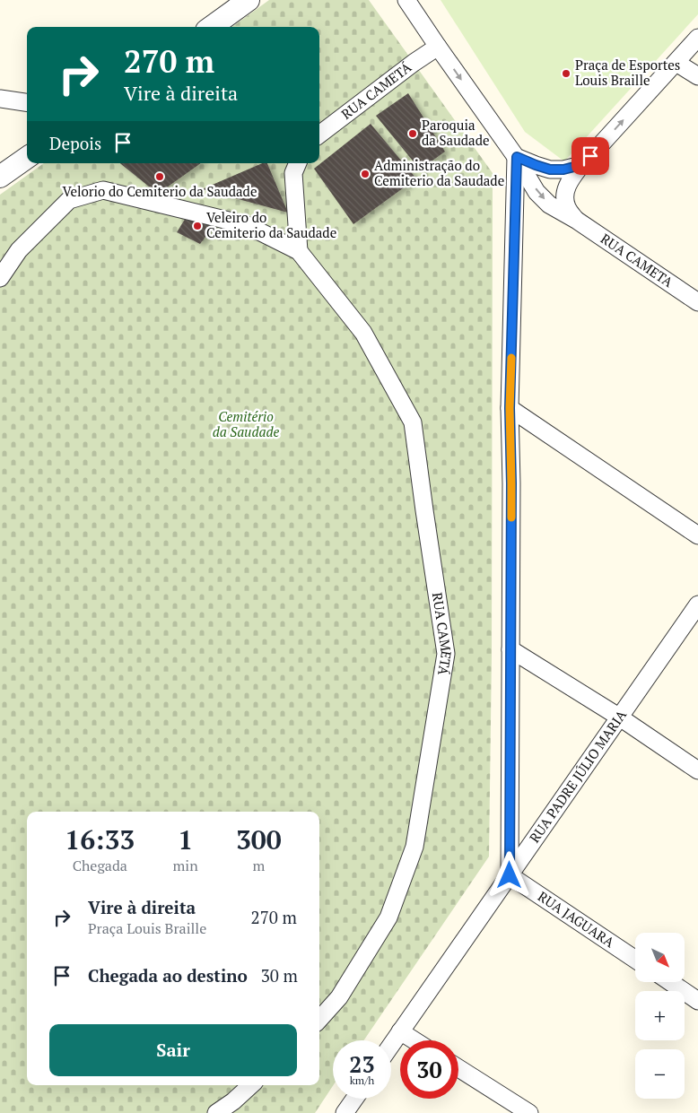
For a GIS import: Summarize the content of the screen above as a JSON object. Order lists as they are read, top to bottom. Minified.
{"streets":{"street":["RUA CAMETÁ","RUA CAMETA","RUA PADRE JÚLIO MARIA","RUA JAGUARA"]},"crossings":[["RUA CAMETÁ","RUA CAMETA"],["RUA PADRE JÚLIO MARIA","RUA JAGUARA"]],"one_way":["RUA CAMETA"],"parks":["Cemitério da Saudade"],"places":["Praça de Esportes Louis Braille","Paroquia da Saudade","Administração do Cemiterio da Saudade","Velorio do Cemiterio da Saudade","Veleiro do Cemiterio da Saudade"],"north":"bottom right","page":{"turn":["270 m","Vire à direita"],"then":"Depois","eta":["16:33","Chegada","1","min","300","m"],"list":[{"name":"Vire à direita","note":"Praça Louis Braille","value":"270 m"},{"name":"Chegada ao destino","value":"30 m"}],"map_buttons":["+","−"],"buttons":"Sair","speed":"23 km/h","limit":"30"}}
